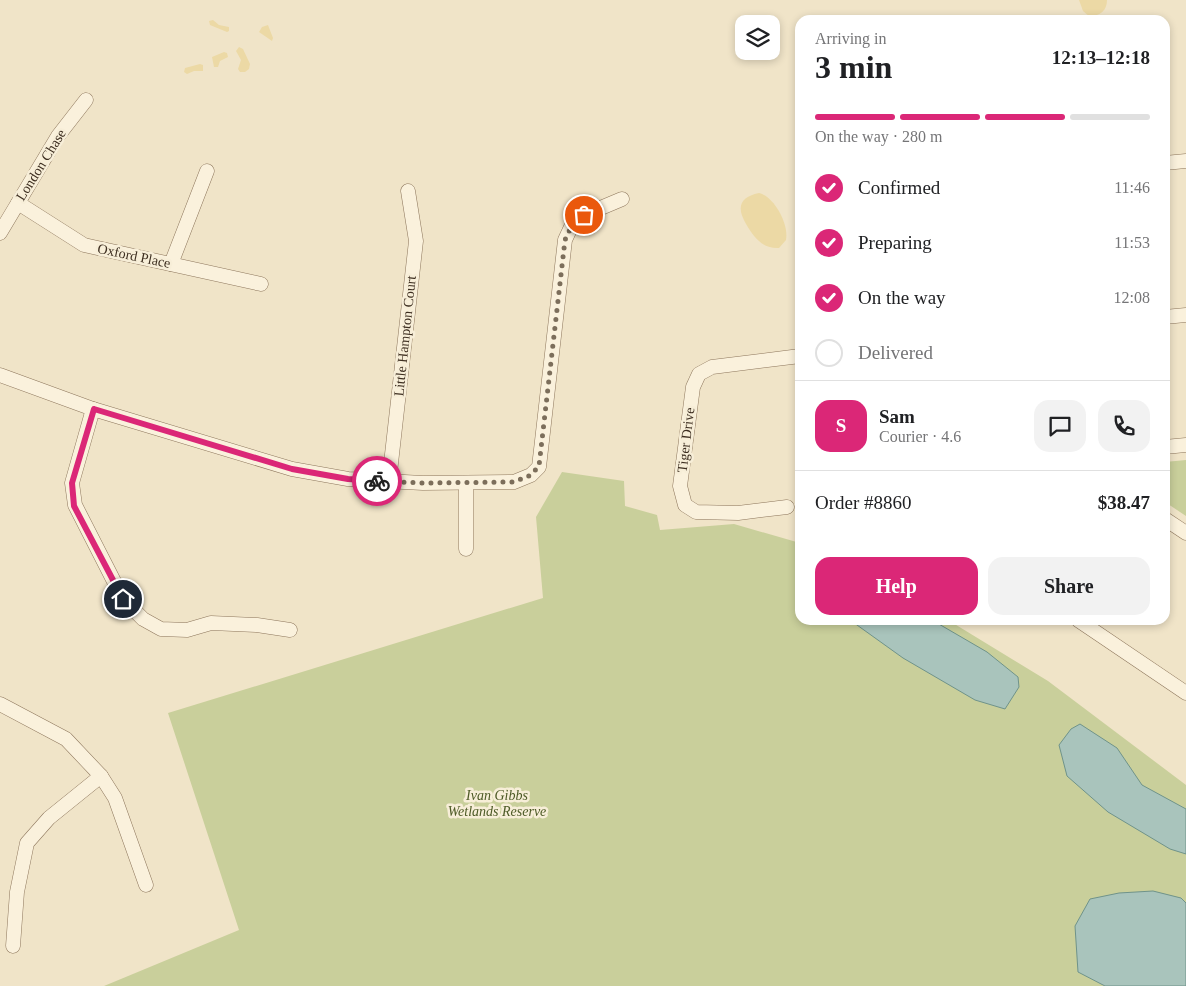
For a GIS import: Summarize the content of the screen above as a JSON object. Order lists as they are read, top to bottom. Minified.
{"streets":{"street":["London Chase","Oxford Place","Little Hampton Court","Tiger Drive"]},"crossings":[["London Chase","Oxford Place"]],"parks":["Ivan Gibbs Wetlands Reserve"],"page":{"heading":["3 min","Arriving in","12:13–12:18"],"panel":["Sam","Courier · 4.6","Order #8860","$38.47"],"bar":"On the way · 280 m","list":[["Confirmed","11:46"],["Preparing","11:53"],["On the way","12:08"],"Delivered"],"round":"S","buttons":["Help","Share"]}}
